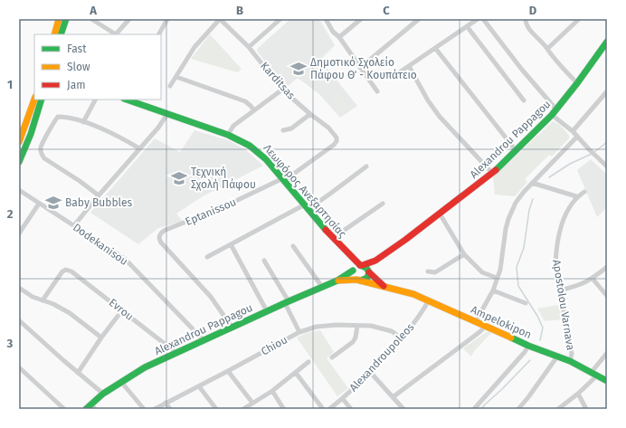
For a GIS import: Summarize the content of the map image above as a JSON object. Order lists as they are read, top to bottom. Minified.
{"streets":{"main road":["Alexandrou Pappagou","Λεωφόρος Ανεξαρτησίας","Ampelokipon"],"street":["Karditsas","Eptanissou","Dodekanisou","Apostolou Varnava","Evrou","Chiou","Alexandroupoleos"]},"crossings":[["Karditsas","Eptanissou"],["Alexandrou Pappagou","Λεωφόρος Ανεξαρτησίας"],["Alexandrou Pappagou","Eptanissou"],["Alexandrou Pappagou","Dodekanisou"],["Alexandrou Pappagou","Evrou"],["Alexandrou Pappagou","Ampelokipon"],["Λεωφόρος Ανεξαρτησίας","Eptanissou"],["Λεωφόρος Ανεξαρτησίας","Ampelokipon"],["Apostolou Varnava","Ampelokipon"],["Ampelokipon","Alexandroupoleos"],["Chiou","Alexandroupoleos"]],"places":{"school or university":["Δημοτικό Σχολείο Πάφου Θ΄ - Κουπάτειο","Τεχνική Σχολή Πάφου","Baby Bubbles"]},"legend":["Fast","Slow","Jam"],"grid":{"columns":["A","B","C","D"],"rows":["1","2","3"]}}
